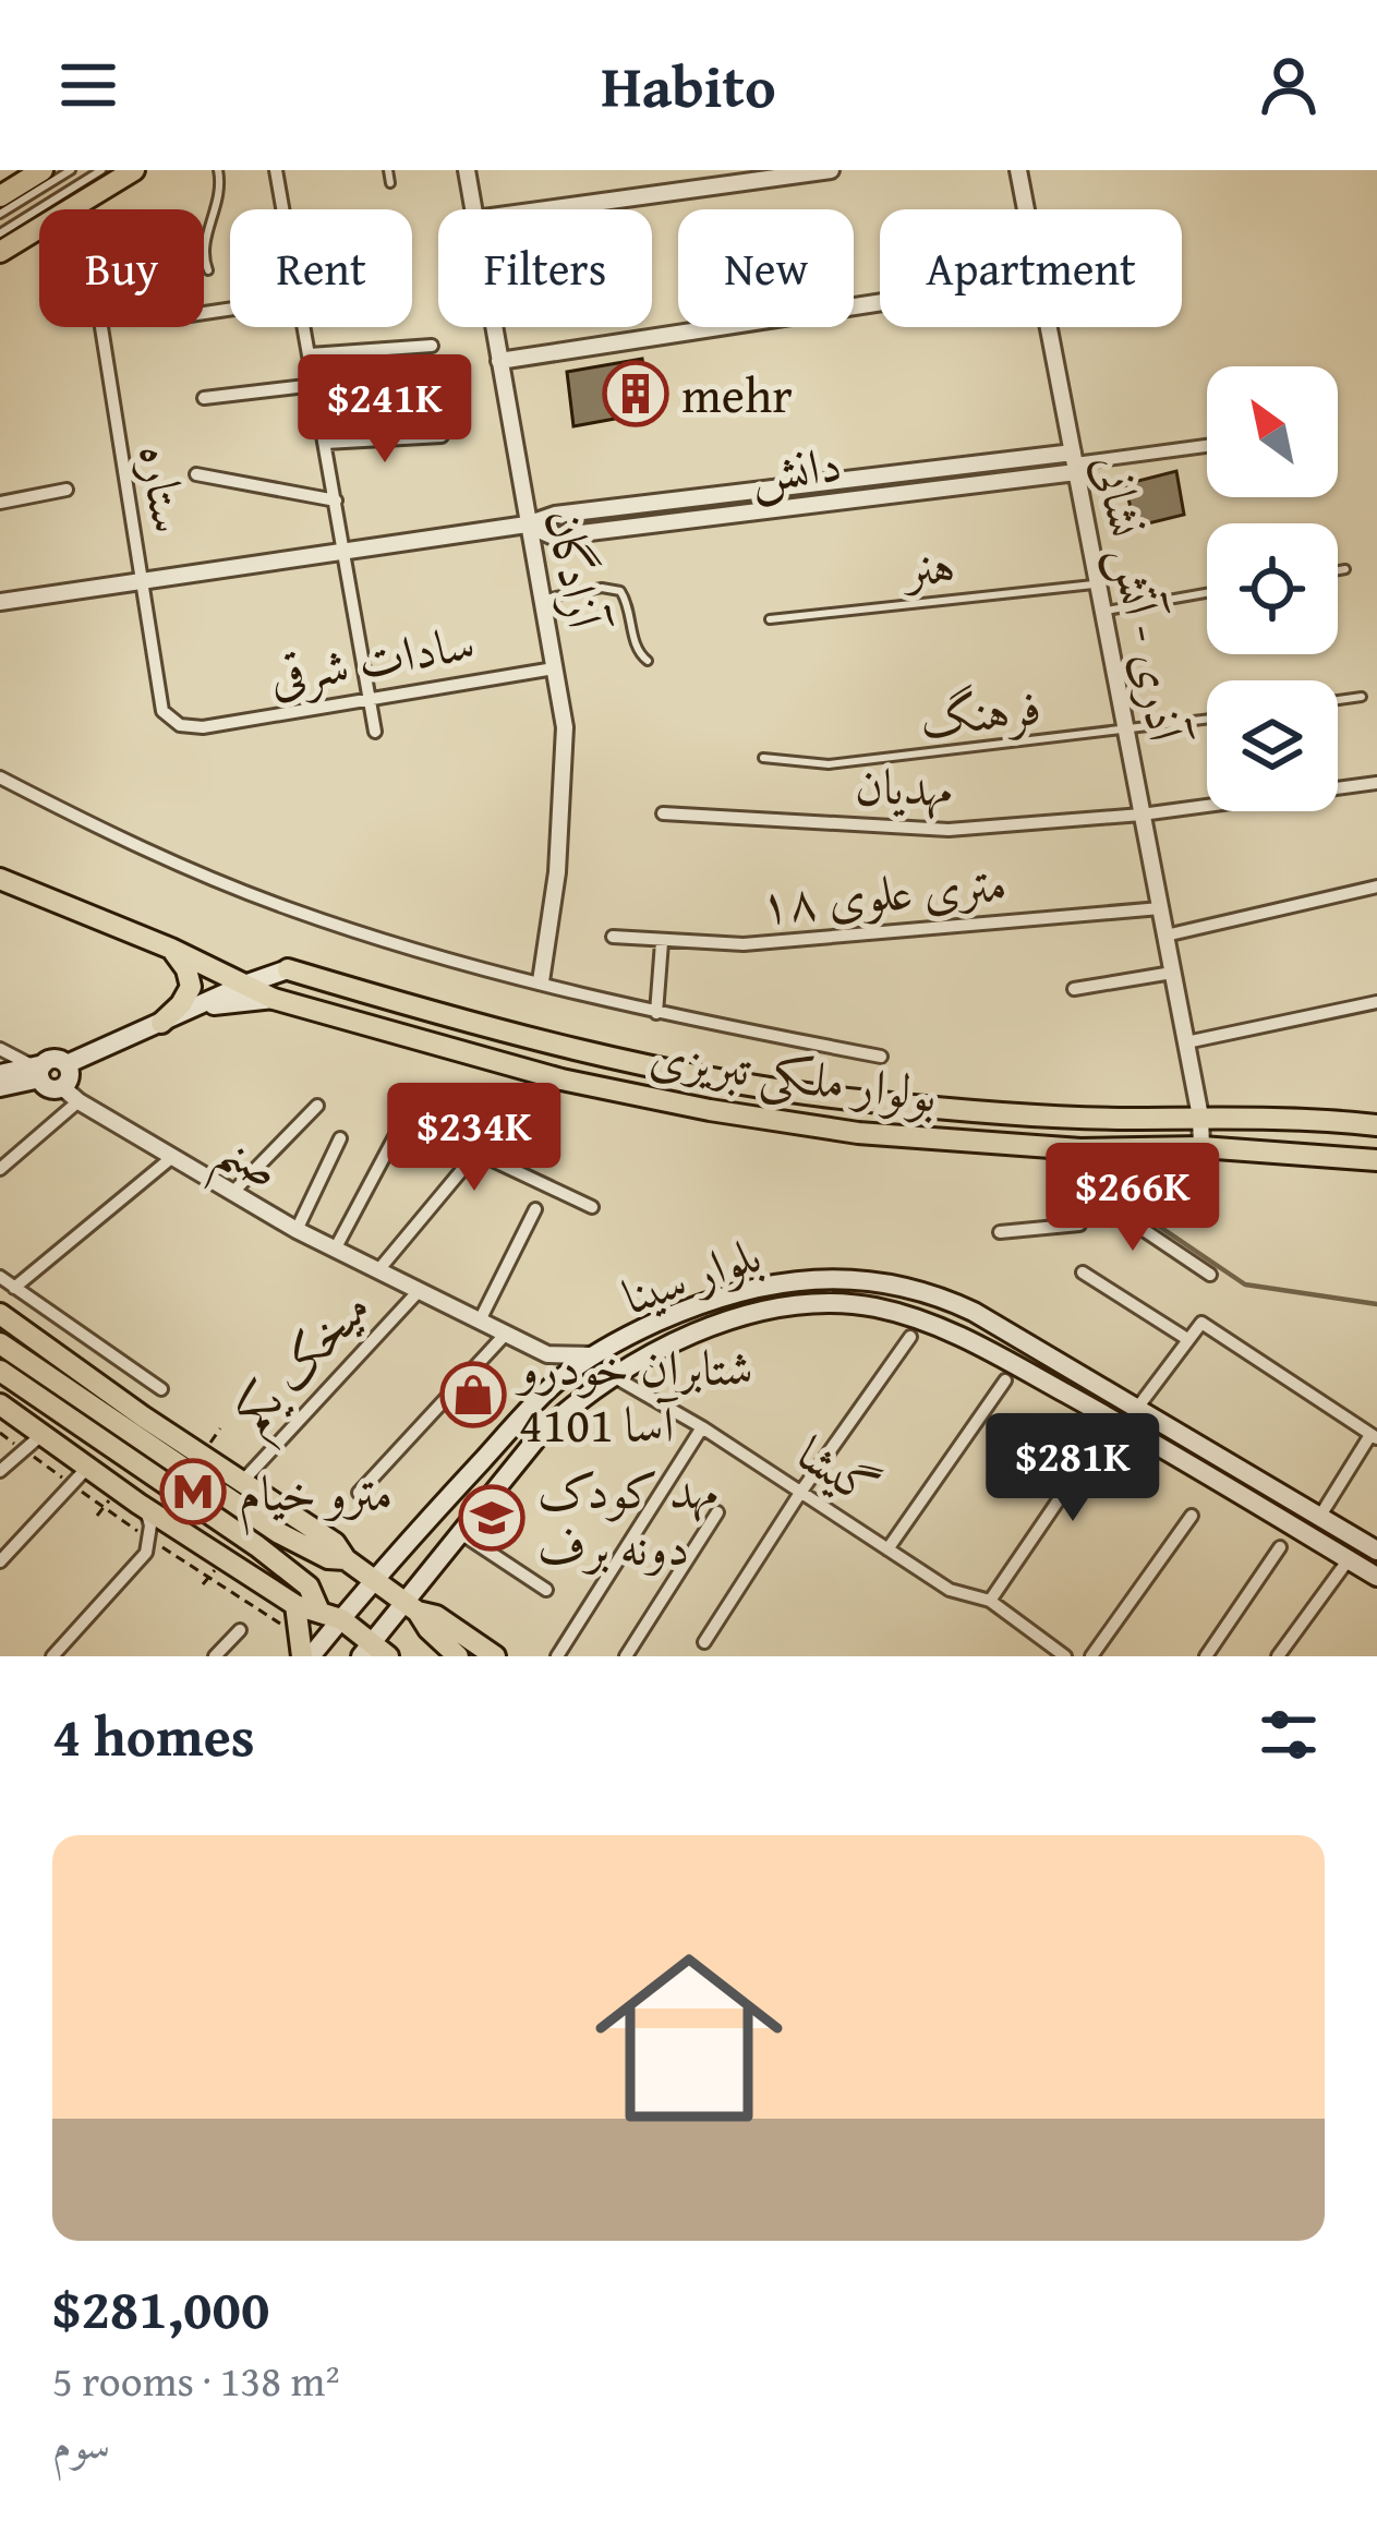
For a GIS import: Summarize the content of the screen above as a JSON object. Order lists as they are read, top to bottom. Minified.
{"streets":{"main road":["بولوار ملکی تبریزی","بلوار سینا"],"street":["دانش","ستاره","آزادگان","آذرى - آتش نشانى","سادات شرقی","مهدیان","۱۸ متری علوی","صنم","میخک یکم","گیشا"],"lane":["هنر","فرهنگ"]},"crossings":[["دانش","ستاره"],["دانش","آزادگان"],["دانش","آذرى - آتش نشانى"],["ستاره","سادات شرقی"],["هنر","آذرى - آتش نشانى"],["آزادگان","سادات شرقی"],["آذرى - آتش نشانى","فرهنگ"],["آذرى - آتش نشانى","مهدیان"],["آذرى - آتش نشانى","۱۸ متری علوی"],["آذرى - آتش نشانى","بولوار ملکی تبریزی"],["صنم","میخک یکم"],["بلوار سینا","گیشا"]],"places":{"building":["mehr"],"shop":["شتابران خودرو 4101 آسا"],"metro station":["مترو خیام"],"school or university":["مهد کودک دونه برف"]},"north":"top left","page":{"header":"Habito","chip":["Buy","Rent","Filters","New","Apartment"],"price":["$241K","$234K","$266K","$281K"],"heading":"4 homes","list":[{"name":"$281,000","note":"5 rooms · 138 m² · سوم"}]}}
